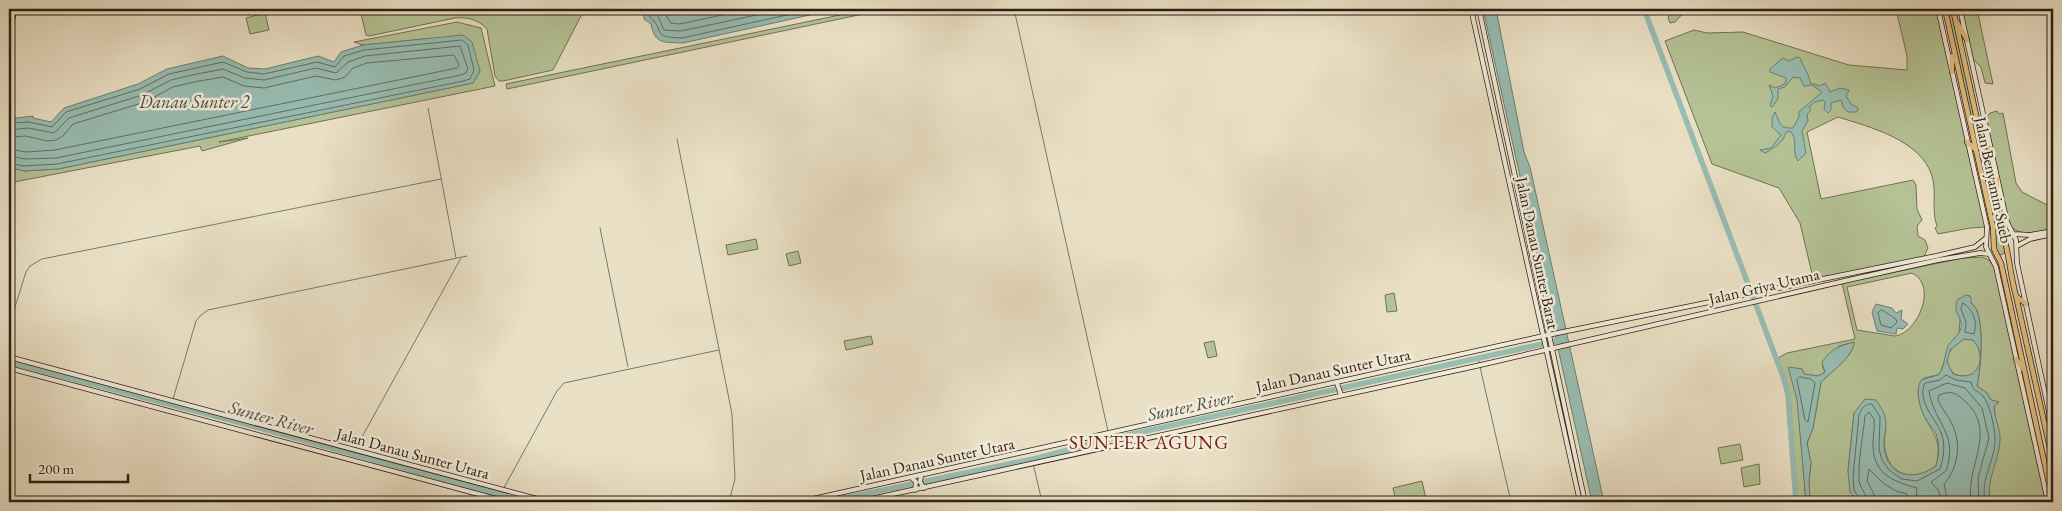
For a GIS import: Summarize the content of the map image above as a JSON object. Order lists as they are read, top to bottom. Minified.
{"streets":{"main road":["Jalan Benyamin Sueb","Jalan Danau Sunter Barat","Jalan Griya Utama","Jalan Danau Sunter Utara"]},"crossings":[["Jalan Danau Sunter Barat","Jalan Griya Utama"],["Jalan Danau Sunter Barat","Jalan Danau Sunter Utara"],["Jalan Griya Utama","Jalan Danau Sunter Utara"]],"districts":["SUNTER AGUNG"],"water":["Danau Sunter 2","Sunter River"],"scale_bar":"200 m"}
